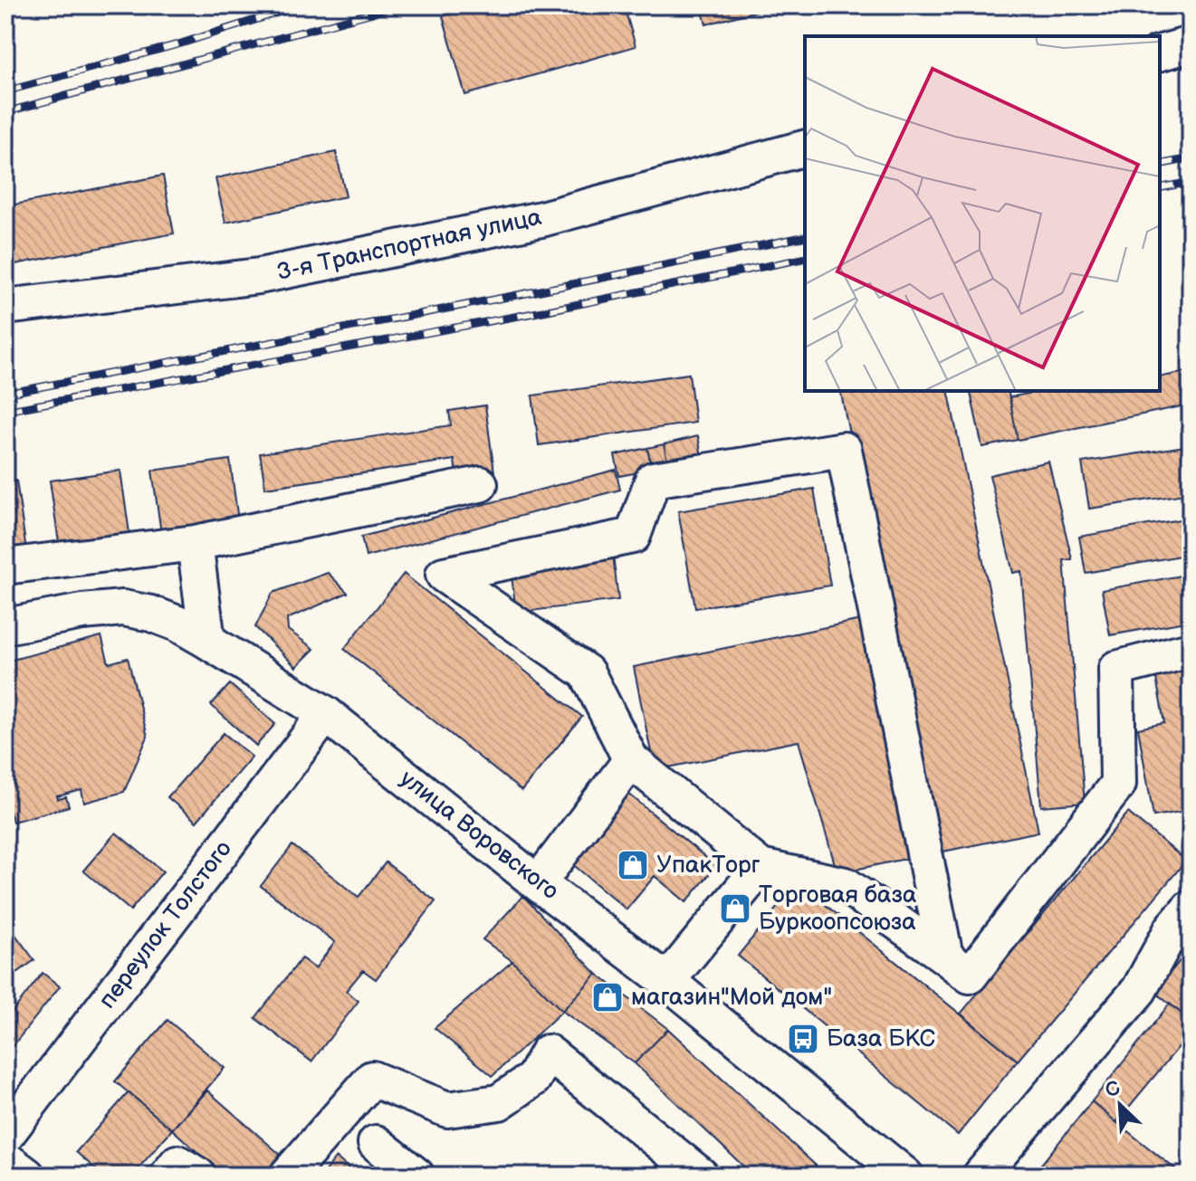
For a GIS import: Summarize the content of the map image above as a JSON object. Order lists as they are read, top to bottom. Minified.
{"streets":{"street":["3-я Транспортная улица","улица Воровского","переулок Толстого"]},"crossings":[["улица Воровского","переулок Толстого"]],"places":{"shop":["УпакТорг","Торговая база Буркоопсоюза","магазин\"Мой дом\""],"bus stop":["База БКС"]},"north":"top left"}
